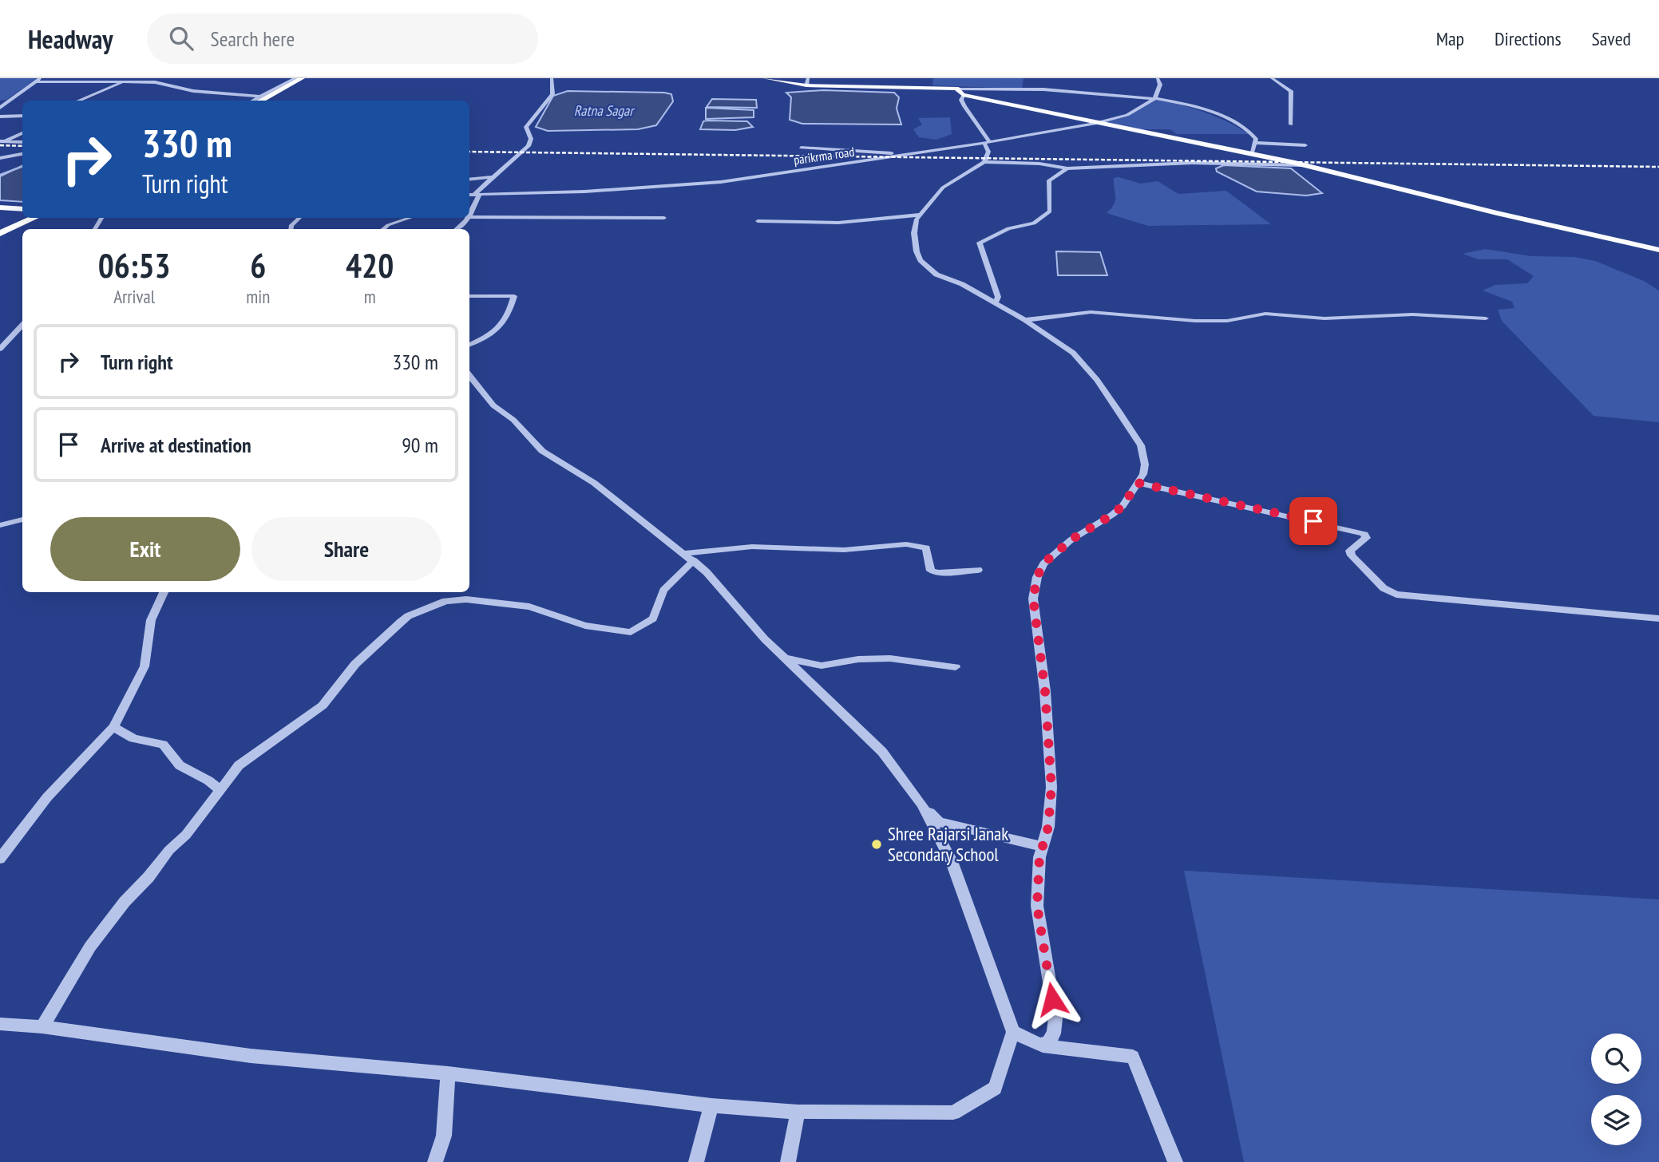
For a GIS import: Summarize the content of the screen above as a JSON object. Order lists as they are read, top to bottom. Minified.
{"streets":{"street":["parikrma road"]},"water":["Ratna Sagar"],"places":["Shree Rajarsi Janak Secondary School"],"page":{"header":"Headway","search":"Search here","nav":["Map","Directions","Saved"],"turn":["330 m","Turn right"],"eta":["06:53","Arrival","6","min","420","m"],"list":[{"name":"Turn right","value":"330 m"},{"name":"Arrive at destination","value":"90 m"}],"buttons":["Exit","Share"]}}
